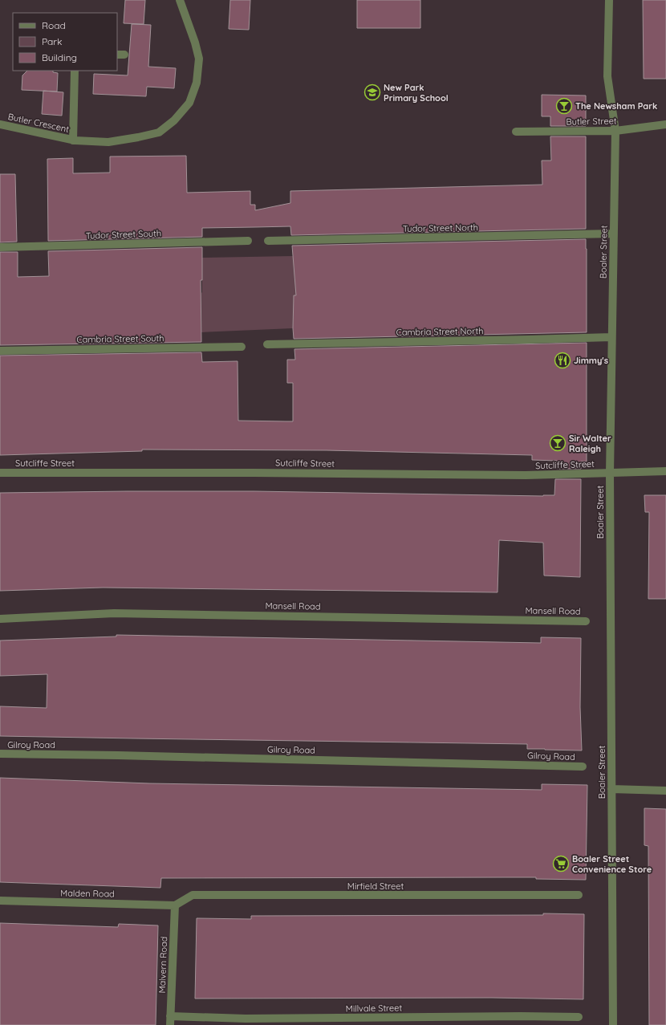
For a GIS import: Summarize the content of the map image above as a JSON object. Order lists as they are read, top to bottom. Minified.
{"streets":{"street":["Butler Street","Butler Crescent","Tudor Street North","Tudor Street South","Boaler Street","Cambria Street North","Cambria Street South","Sutcliffe Street","Mansell Road","Gilroy Road","Mirfield Street","Malden Road","Malvern Road","Millvale Street"]},"crossings":[["Butler Street","Boaler Street"],["Tudor Street North","Boaler Street"],["Boaler Street","Cambria Street North"],["Boaler Street","Sutcliffe Street"],["Mirfield Street","Malden Road"],["Mirfield Street","Malvern Road"],["Malden Road","Malvern Road"],["Malvern Road","Millvale Street"]],"places":{"school or university":["New Park Primary School"],"bar":["The Newsham Park","Sir Walter Raleigh"],"restaurant":["Jimmy's"],"supermarket":["Boaler Street Convenience Store"]},"legend":["Road","Park","Building"]}
